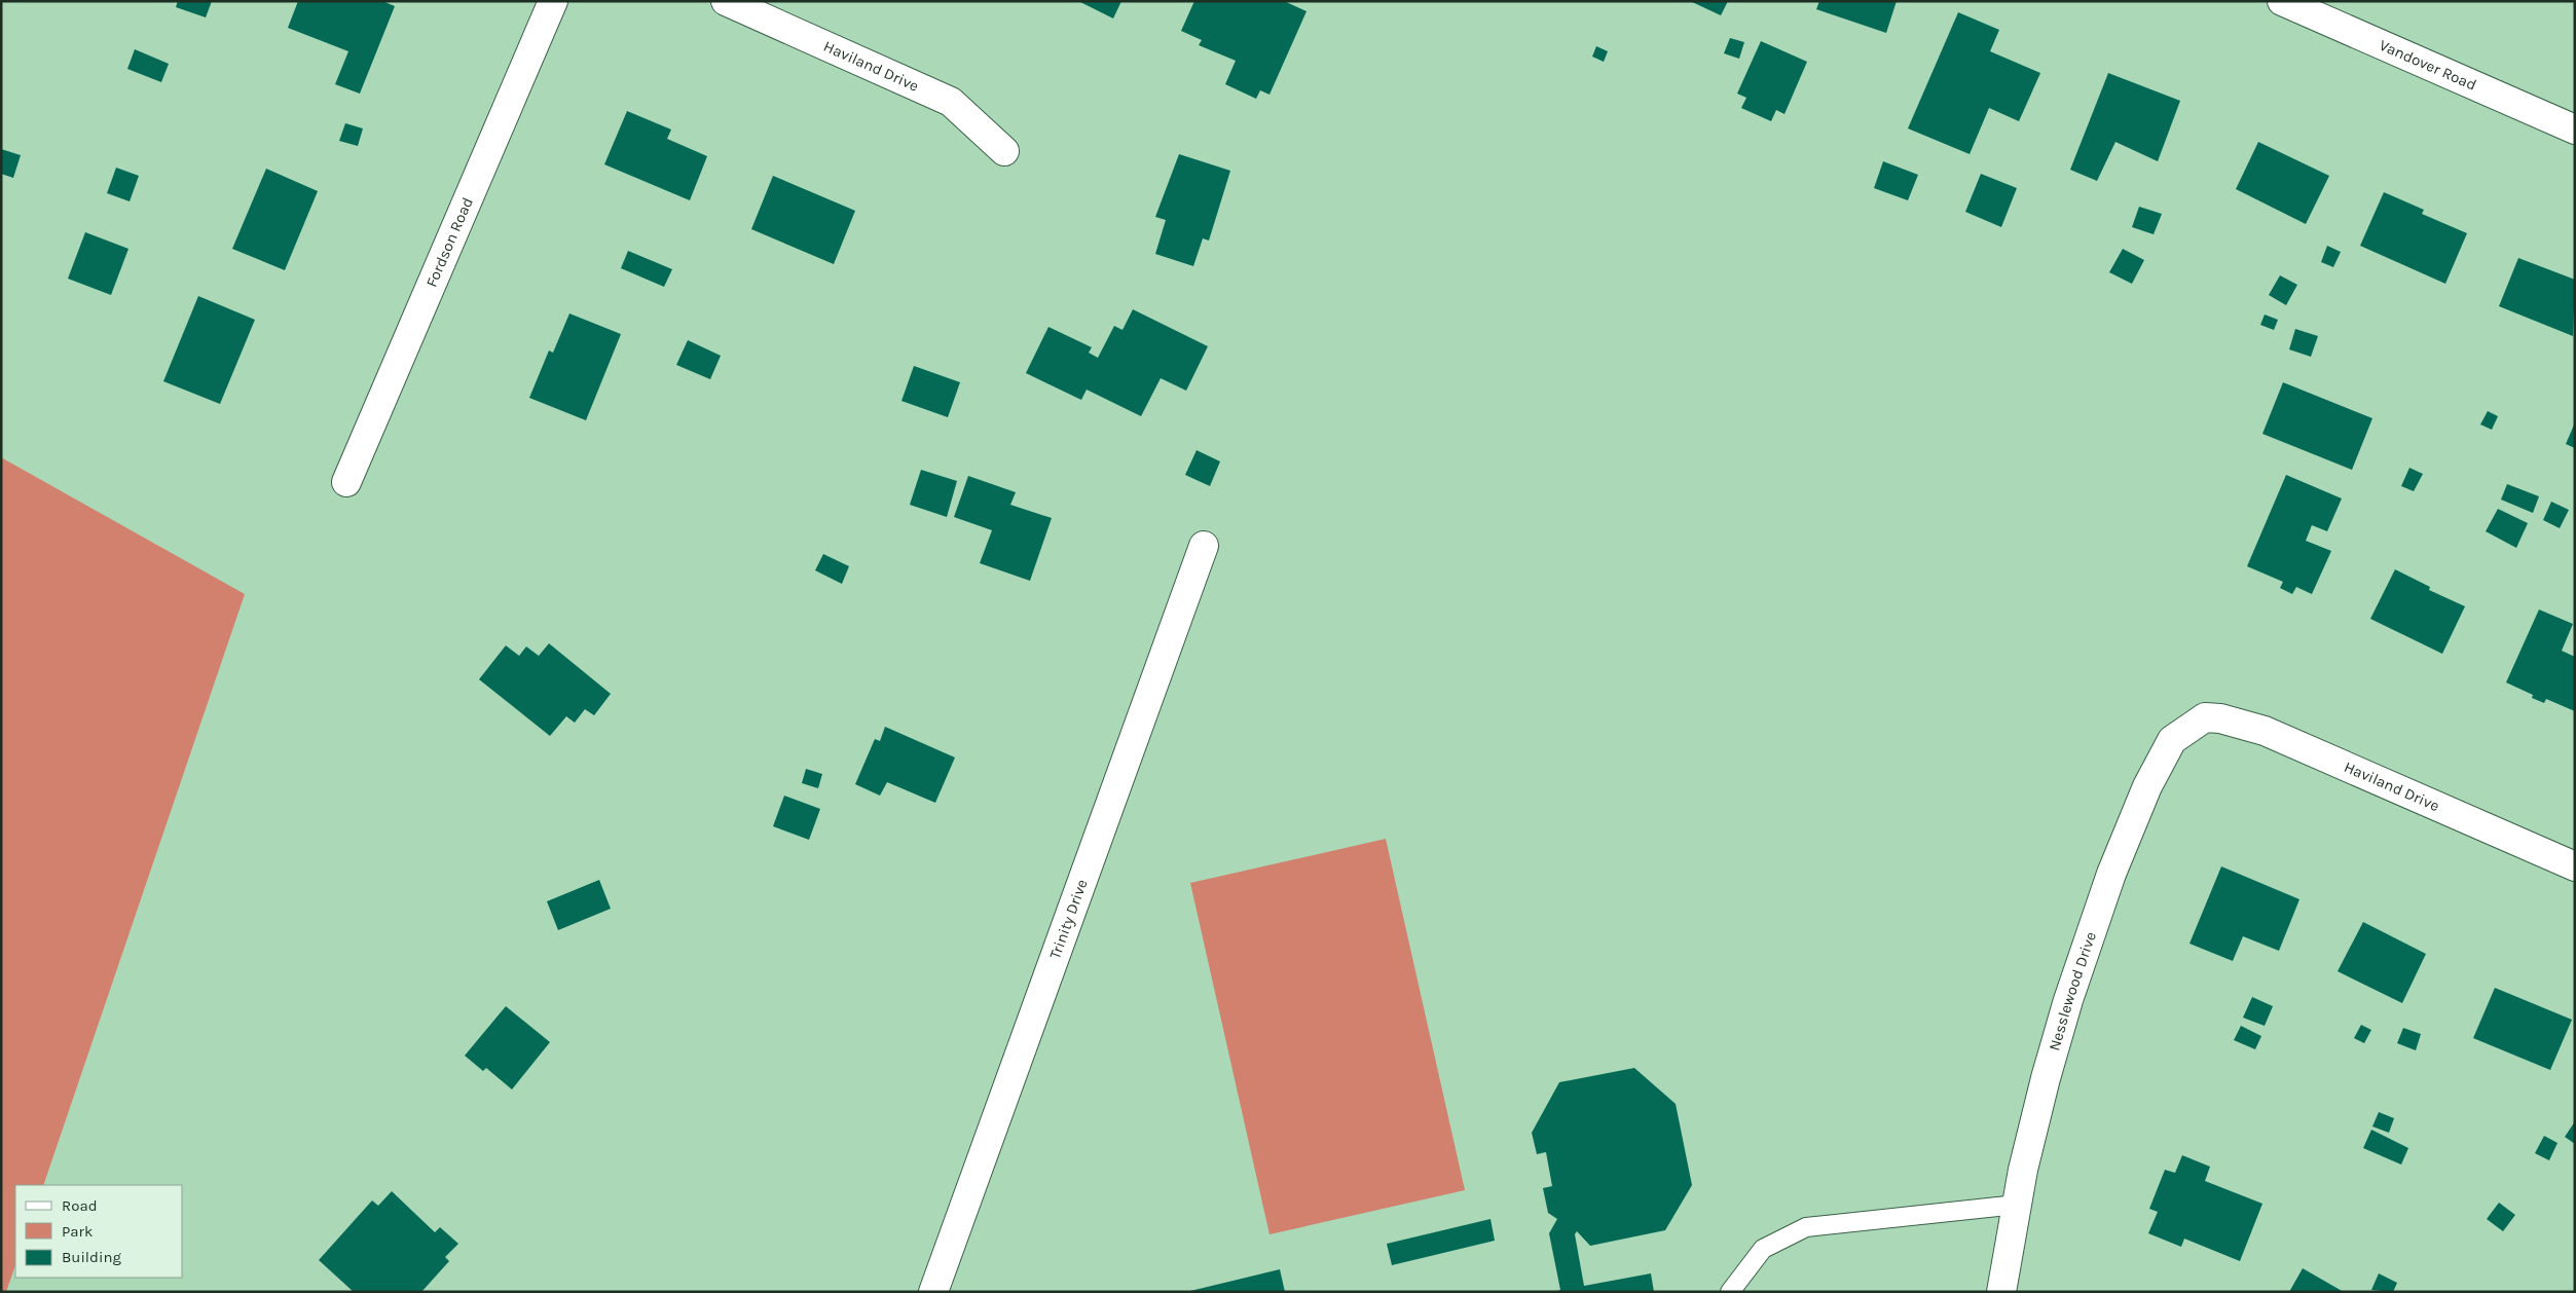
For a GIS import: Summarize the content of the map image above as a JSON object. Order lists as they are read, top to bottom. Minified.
{"streets":{"street":["Vandover Road","Haviland Drive","Fordson Road","Trinity Drive","Nesslewood Drive"]},"crossings":[["Haviland Drive","Nesslewood Drive"]],"legend":["Road","Park","Building"]}
